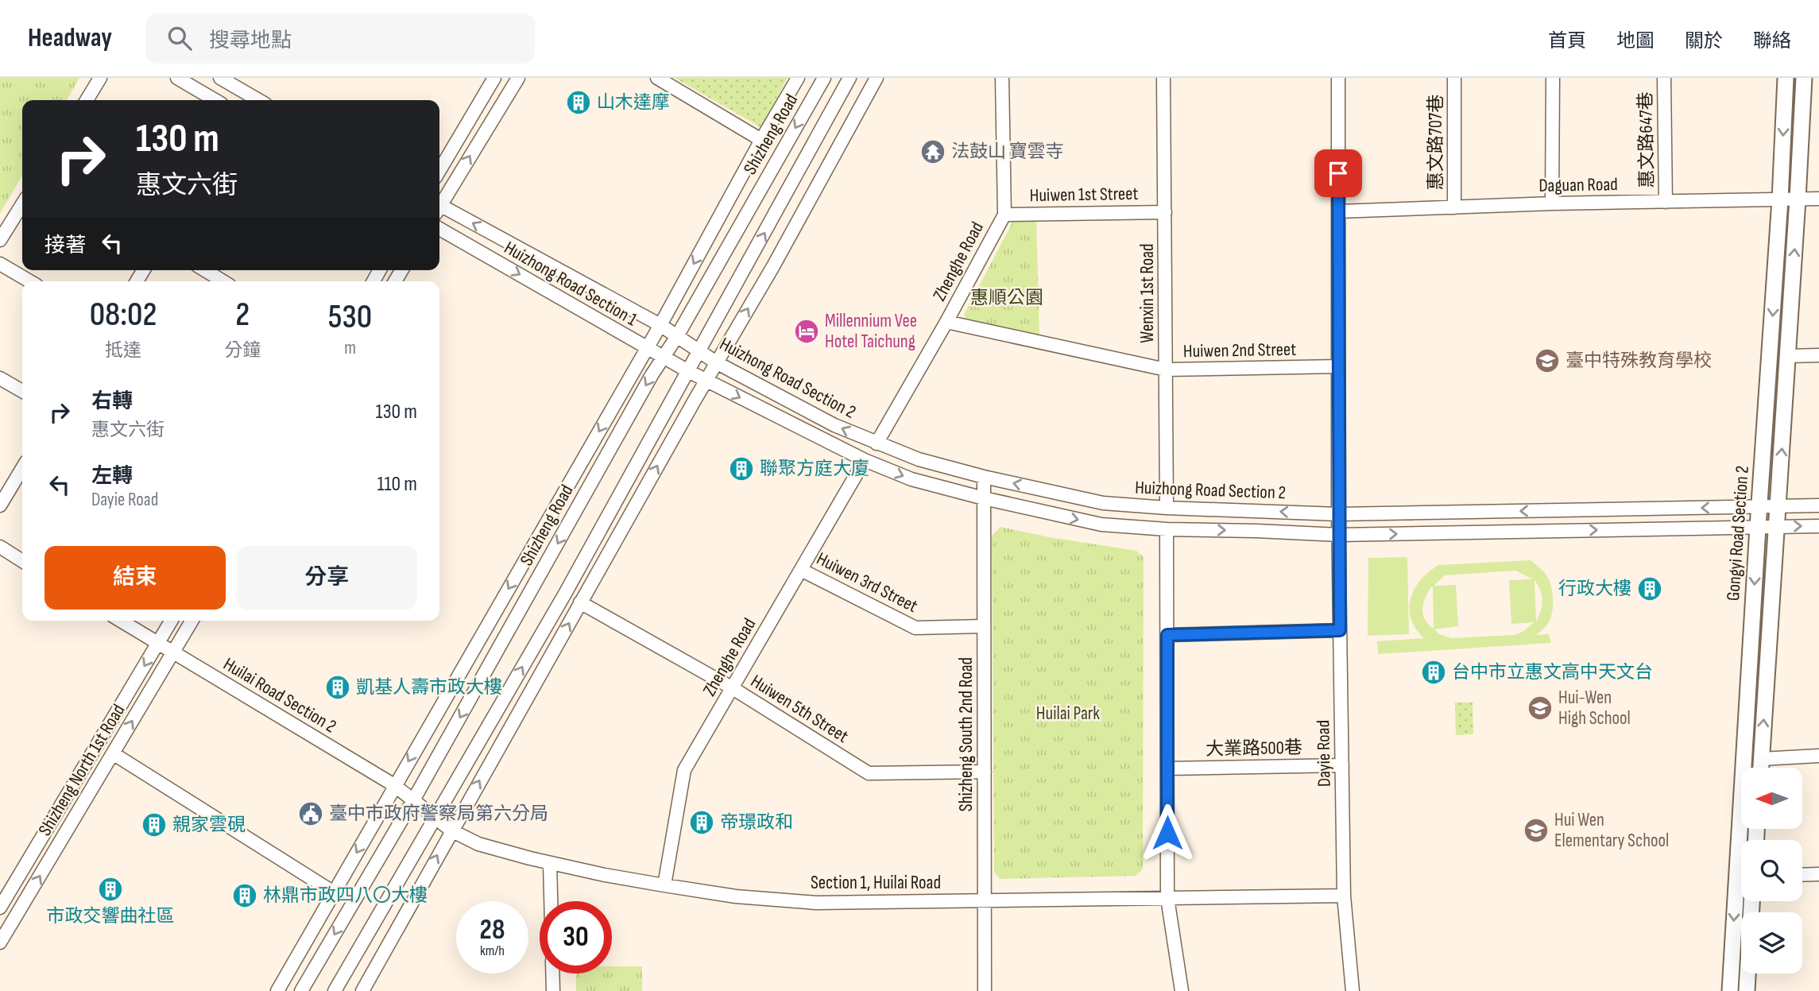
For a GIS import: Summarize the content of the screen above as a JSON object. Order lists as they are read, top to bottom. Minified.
{"streets":{"main road":["Gongyi Road Section 2"],"street":["Shizheng Road","惠文路647巷","惠文路707巷","Daguan Road","Huiwen 1st Street","Zhenghe Road","Huizhong Road Section 1","Wenxin 1st Road","Huiwen 2nd Street","Huizhong Road Section 2","Huiwen 3rd Street","Huilai Road Section 2","Huiwen 5th Street","Shizheng South 2nd Road","大業路500巷","Dayie Road","Shizheng North 1st Road","Section 1, Huilai Road"]},"crossings":[["Shizheng Road","Huizhong Road Section 1"],["Shizheng Road","Huizhong Road Section 2"],["Shizheng Road","Huilai Road Section 2"],["惠文路647巷","Daguan Road"],["惠文路707巷","Daguan Road"],["Daguan Road","Gongyi Road Section 2"],["Daguan Road","Dayie Road"],["Huiwen 1st Street","Zhenghe Road"],["Huiwen 1st Street","Wenxin 1st Road"],["Zhenghe Road","Huiwen 2nd Street"],["Zhenghe Road","Huizhong Road Section 2"],["Zhenghe Road","Huiwen 3rd Street"],["Zhenghe Road","Huiwen 5th Street"],["Zhenghe Road","Section 1, Huilai Road"],["Huizhong Road Section 1","Huizhong Road Section 2"],["Wenxin 1st Road","Huiwen 2nd Street"],["Wenxin 1st Road","Huizhong Road Section 2"],["Huiwen 2nd Street","Dayie Road"],["Huizhong Road Section 2","Gongyi Road Section 2"],["Huizhong Road Section 2","Shizheng South 2nd Road"],["Huizhong Road Section 2","Dayie Road"],["Huiwen 3rd Street","Shizheng South 2nd Road"],["Huilai Road Section 2","Shizheng North 1st Road"],["Huilai Road Section 2","Section 1, Huilai Road"],["Huiwen 5th Street","Shizheng South 2nd Road"],["Shizheng South 2nd Road","Section 1, Huilai Road"],["大業路500巷","Dayie Road"],["Dayie Road","Section 1, Huilai Road"]],"parks":["惠順公園","Huilai Park"],"places":{"building":["山木達摩","聯聚方庭大廈","行政大樓","台中市立惠文高中天文台","凱基人壽市政大樓","帝璟政和","親家雲硯","市政交響曲社區","林鼎市政四八〇大樓"],"temple":["法鼓山 寶雲寺"],"hotel":["Millennium Vee Hotel Taichung"],"school or university":["臺中特殊教育學校","Hui-Wen High School","Hui Wen Elementary School"],"public building":["臺中市政府警察局第六分局"]},"north":"left","page":{"header":"Headway","search":"搜尋地點","nav":["首頁","地圖","關於","聯絡"],"turn":["130 m","惠文六街"],"then":"接著","eta":["08:02","抵達","2","分鐘","530","m"],"list":[{"name":"右轉","note":"惠文六街","value":"130 m"},{"name":"左轉","note":"Dayie Road","value":"110 m"}],"buttons":["結束","分享"],"speed":"28 km/h","limit":"30"}}
